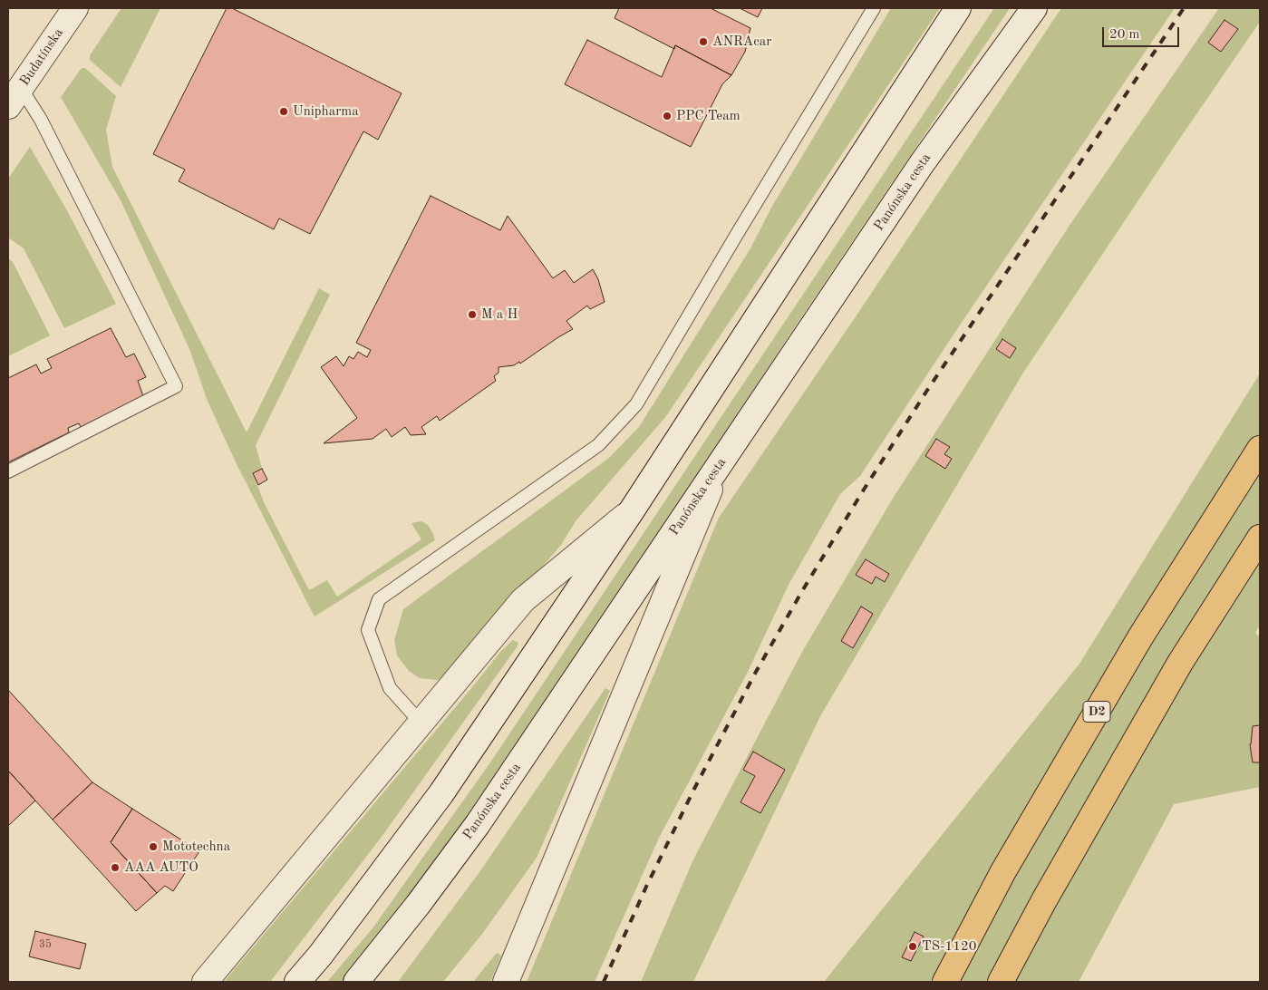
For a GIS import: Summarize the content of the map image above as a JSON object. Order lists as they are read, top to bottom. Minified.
{"streets":{"highway":["D2"],"main road":["Budatínska","Panónska cesta"]},"places":["ANRAcar","Unipharma","PPC Team","M a H","Mototechna","AAA AUTO","TS-1120"],"house_numbers":["35"],"scale_bar":"20 m"}
